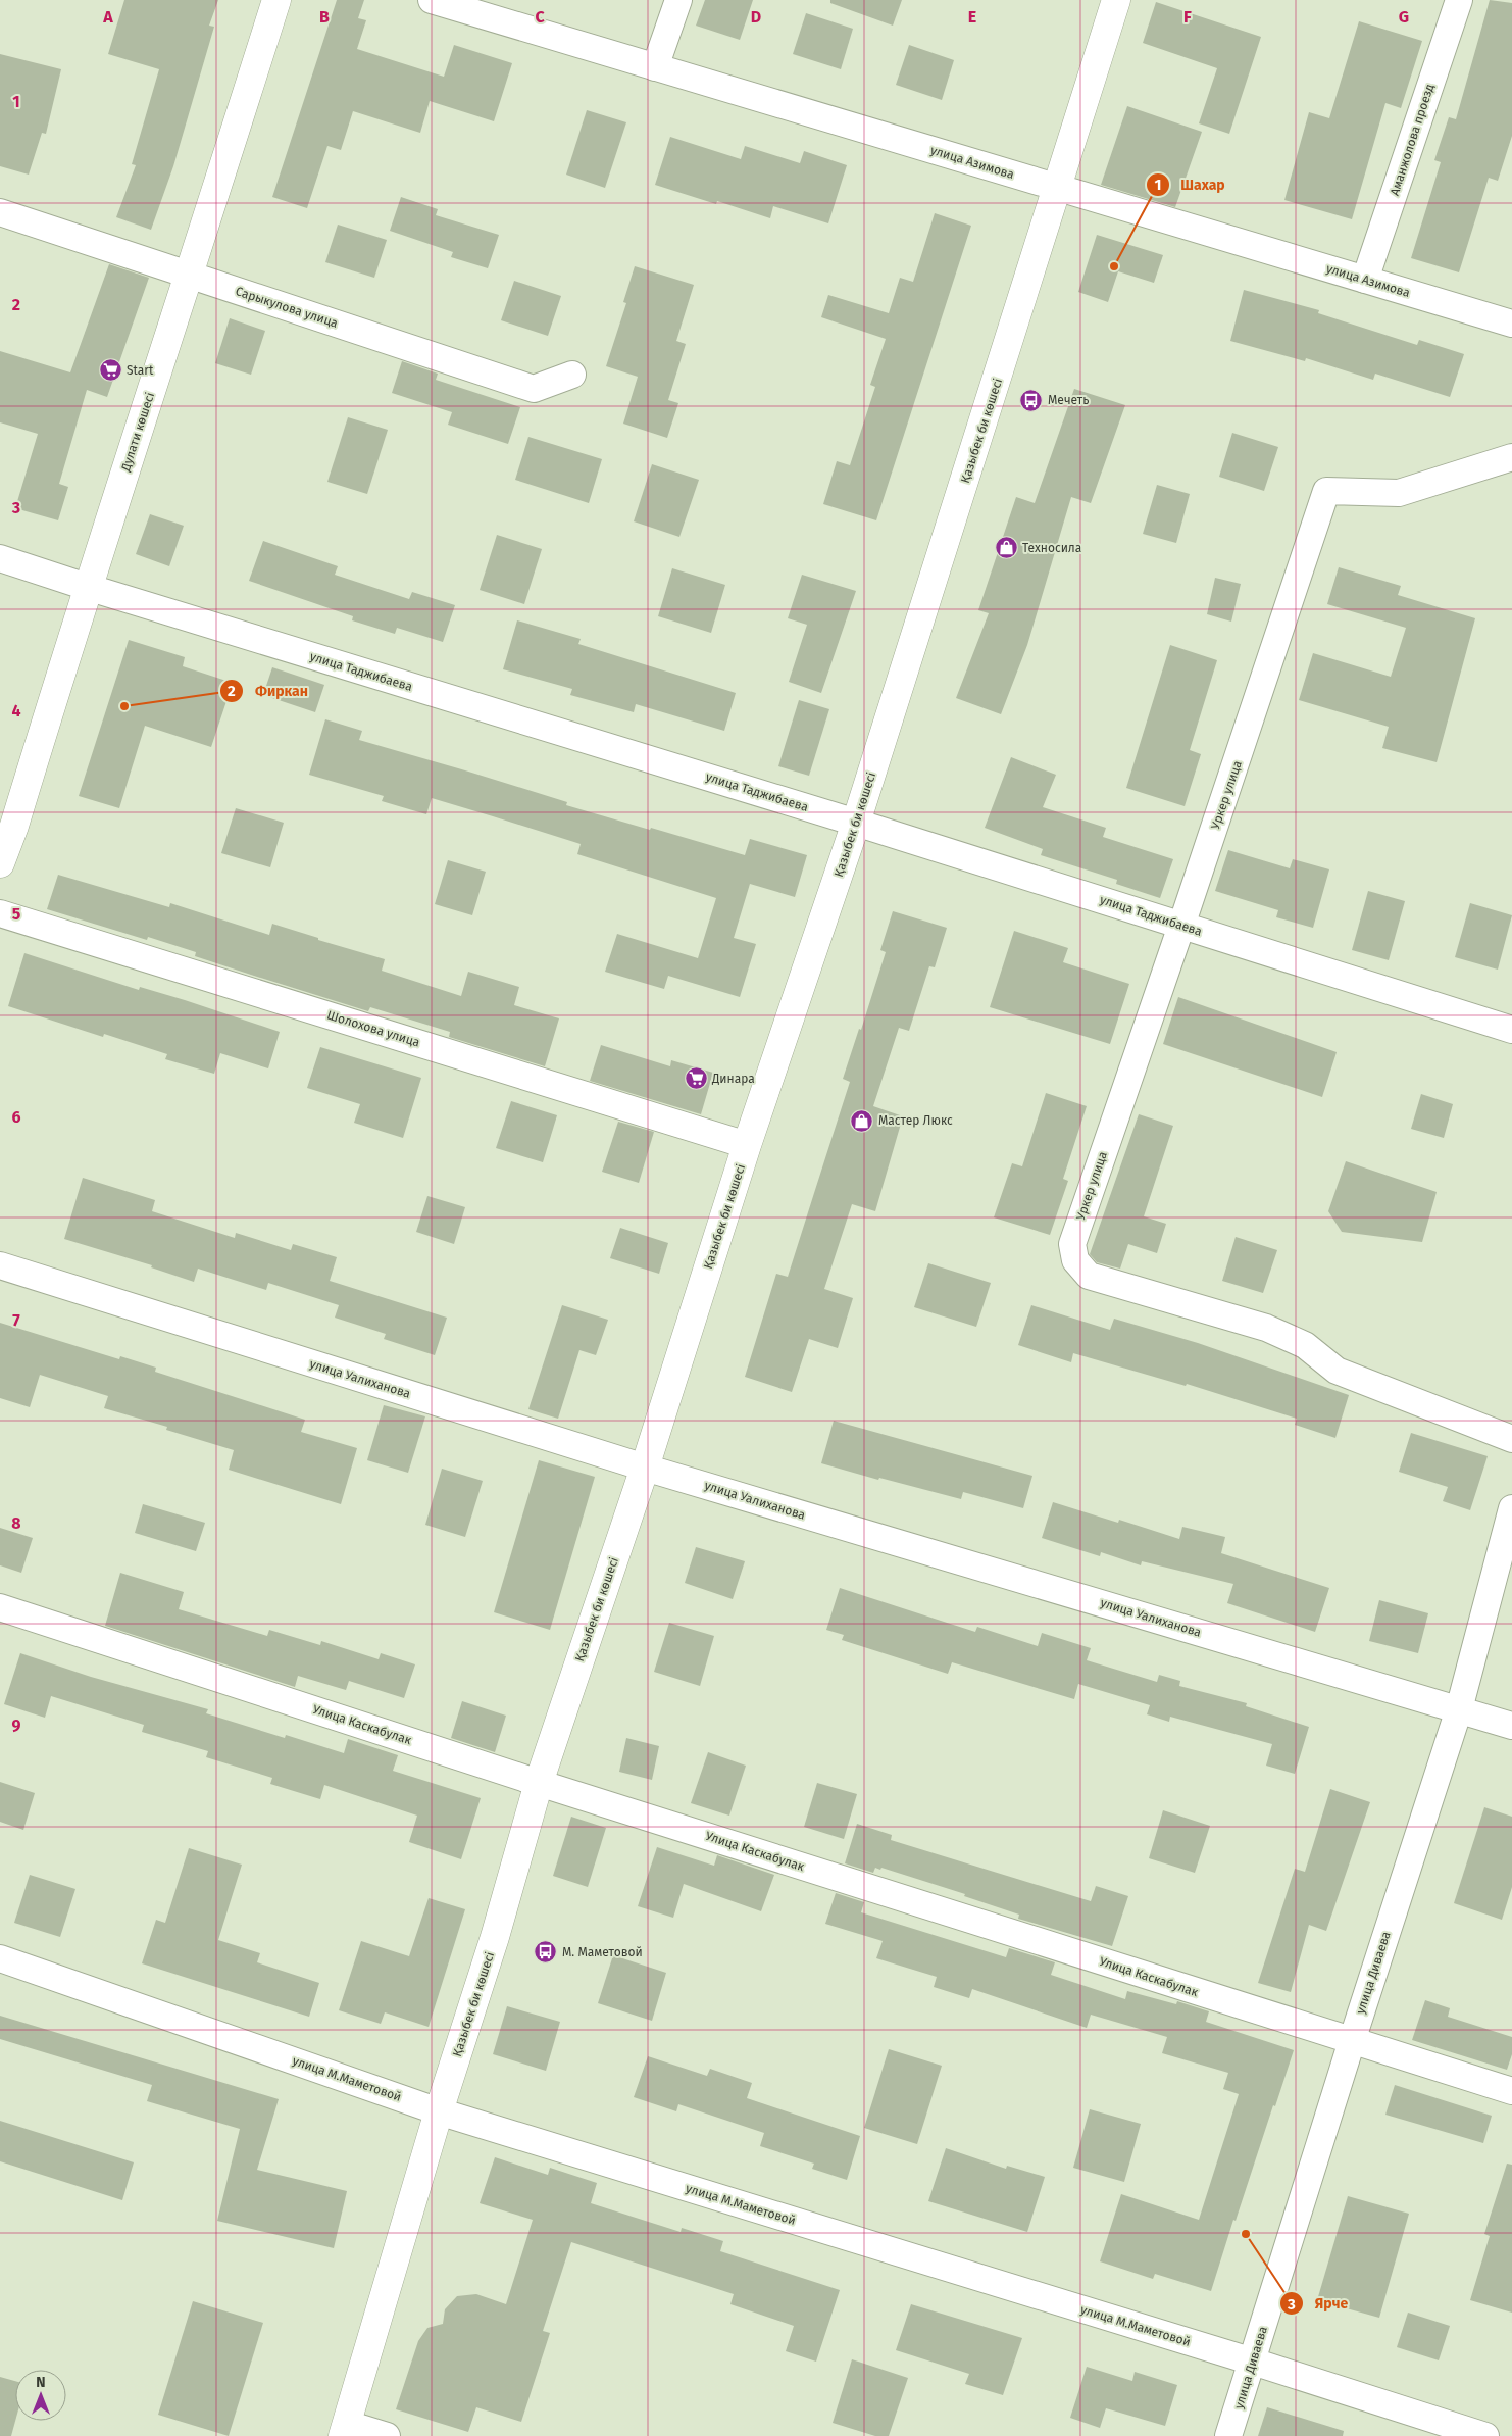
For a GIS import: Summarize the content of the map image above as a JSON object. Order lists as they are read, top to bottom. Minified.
{"streets":{"main road":["Қазыбек би көшесі","Дулати көшесі"],"street":["Аманжолова проезд","улица Азимова","Сарыкулова улица","улица Таджибаева","Уркер улица","Шолохова улица","улица Уалиханова","Улица Каскабулак","улица Диваева","улица М.Маметовой"]},"crossings":[["Аманжолова проезд","улица Азимова"],["улица Азимова","Қазыбек би көшесі"],["Сарыкулова улица","Дулати көшесі"],["Қазыбек би көшесі","улица Таджибаева"],["Қазыбек би көшесі","Шолохова улица"],["Қазыбек би көшесі","улица Уалиханова"],["Қазыбек би көшесі","Улица Каскабулак"],["Қазыбек би көшесі","улица М.Маметовой"],["Дулати көшесі","улица Таджибаева"],["улица Таджибаева","Уркер улица"],["улица Уалиханова","улица Диваева"],["Улица Каскабулак","улица Диваева"],["улица Диваева","улица М.Маметовой"]],"places":{"other":["Шахар","Фиркан","Ярче"],"supermarket":["Start","Динара"],"bus stop":["Мечеть","М. Маметовой"],"shop":["Техносила","Мастер Люкс"]},"north":"top","grid":{"columns":["A","B","C","D","E","F","G"],"rows":["1","2","3","4","5","6","7","8","9"]}}
